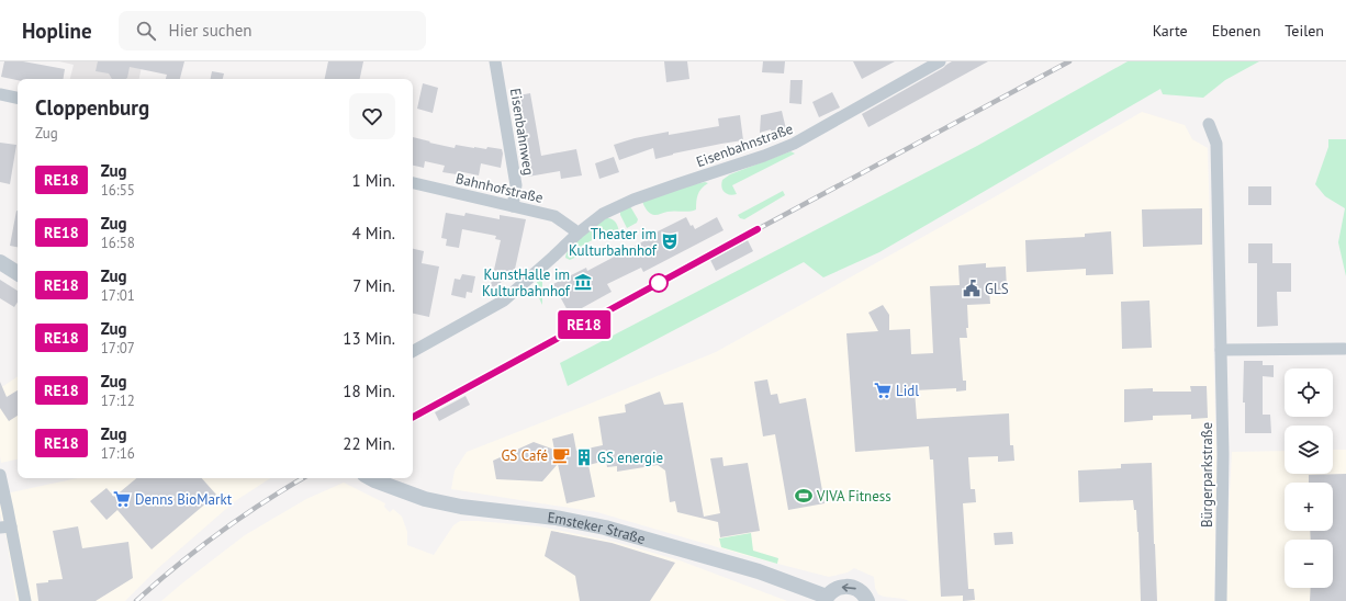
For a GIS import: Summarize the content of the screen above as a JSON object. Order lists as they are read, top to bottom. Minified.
{"streets":{"street":["Eisenbahnweg","Eisenbahnstraße","Bahnhofstraße","Bürgerparkstraße","Emsteker Straße"]},"crossings":[["Eisenbahnweg","Bahnhofstraße"],["Eisenbahnstraße","Bahnhofstraße"]],"places":{"theatre":["Theater im Kulturbahnhof"],"museum":["KunstHalle im Kulturbahnhof"],"public building":["GLS"],"supermarket":["Lidl","Denns BioMarkt"],"cafe":["GS Café"],"building":["GS energie"],"sports":["VIVA Fitness"]},"page":{"header":"Hopline","search":"Hier suchen","nav":["Karte","Ebenen","Teilen"],"on_map":"RE18","heading":["Cloppenburg","Zug"],"list":[{"mark":"RE18","name":"Zug","note":"16:55","value":"1 Min."},{"mark":"RE18","name":"Zug","note":"16:58","value":"4 Min."},{"mark":"RE18","name":"Zug","note":"17:01","value":"7 Min."},{"mark":"RE18","name":"Zug","note":"17:07","value":"13 Min."},{"mark":"RE18","name":"Zug","note":"17:12","value":"18 Min."},{"mark":"RE18","name":"Zug","note":"17:16","value":"22 Min."}],"map_buttons":["+","−"]}}
